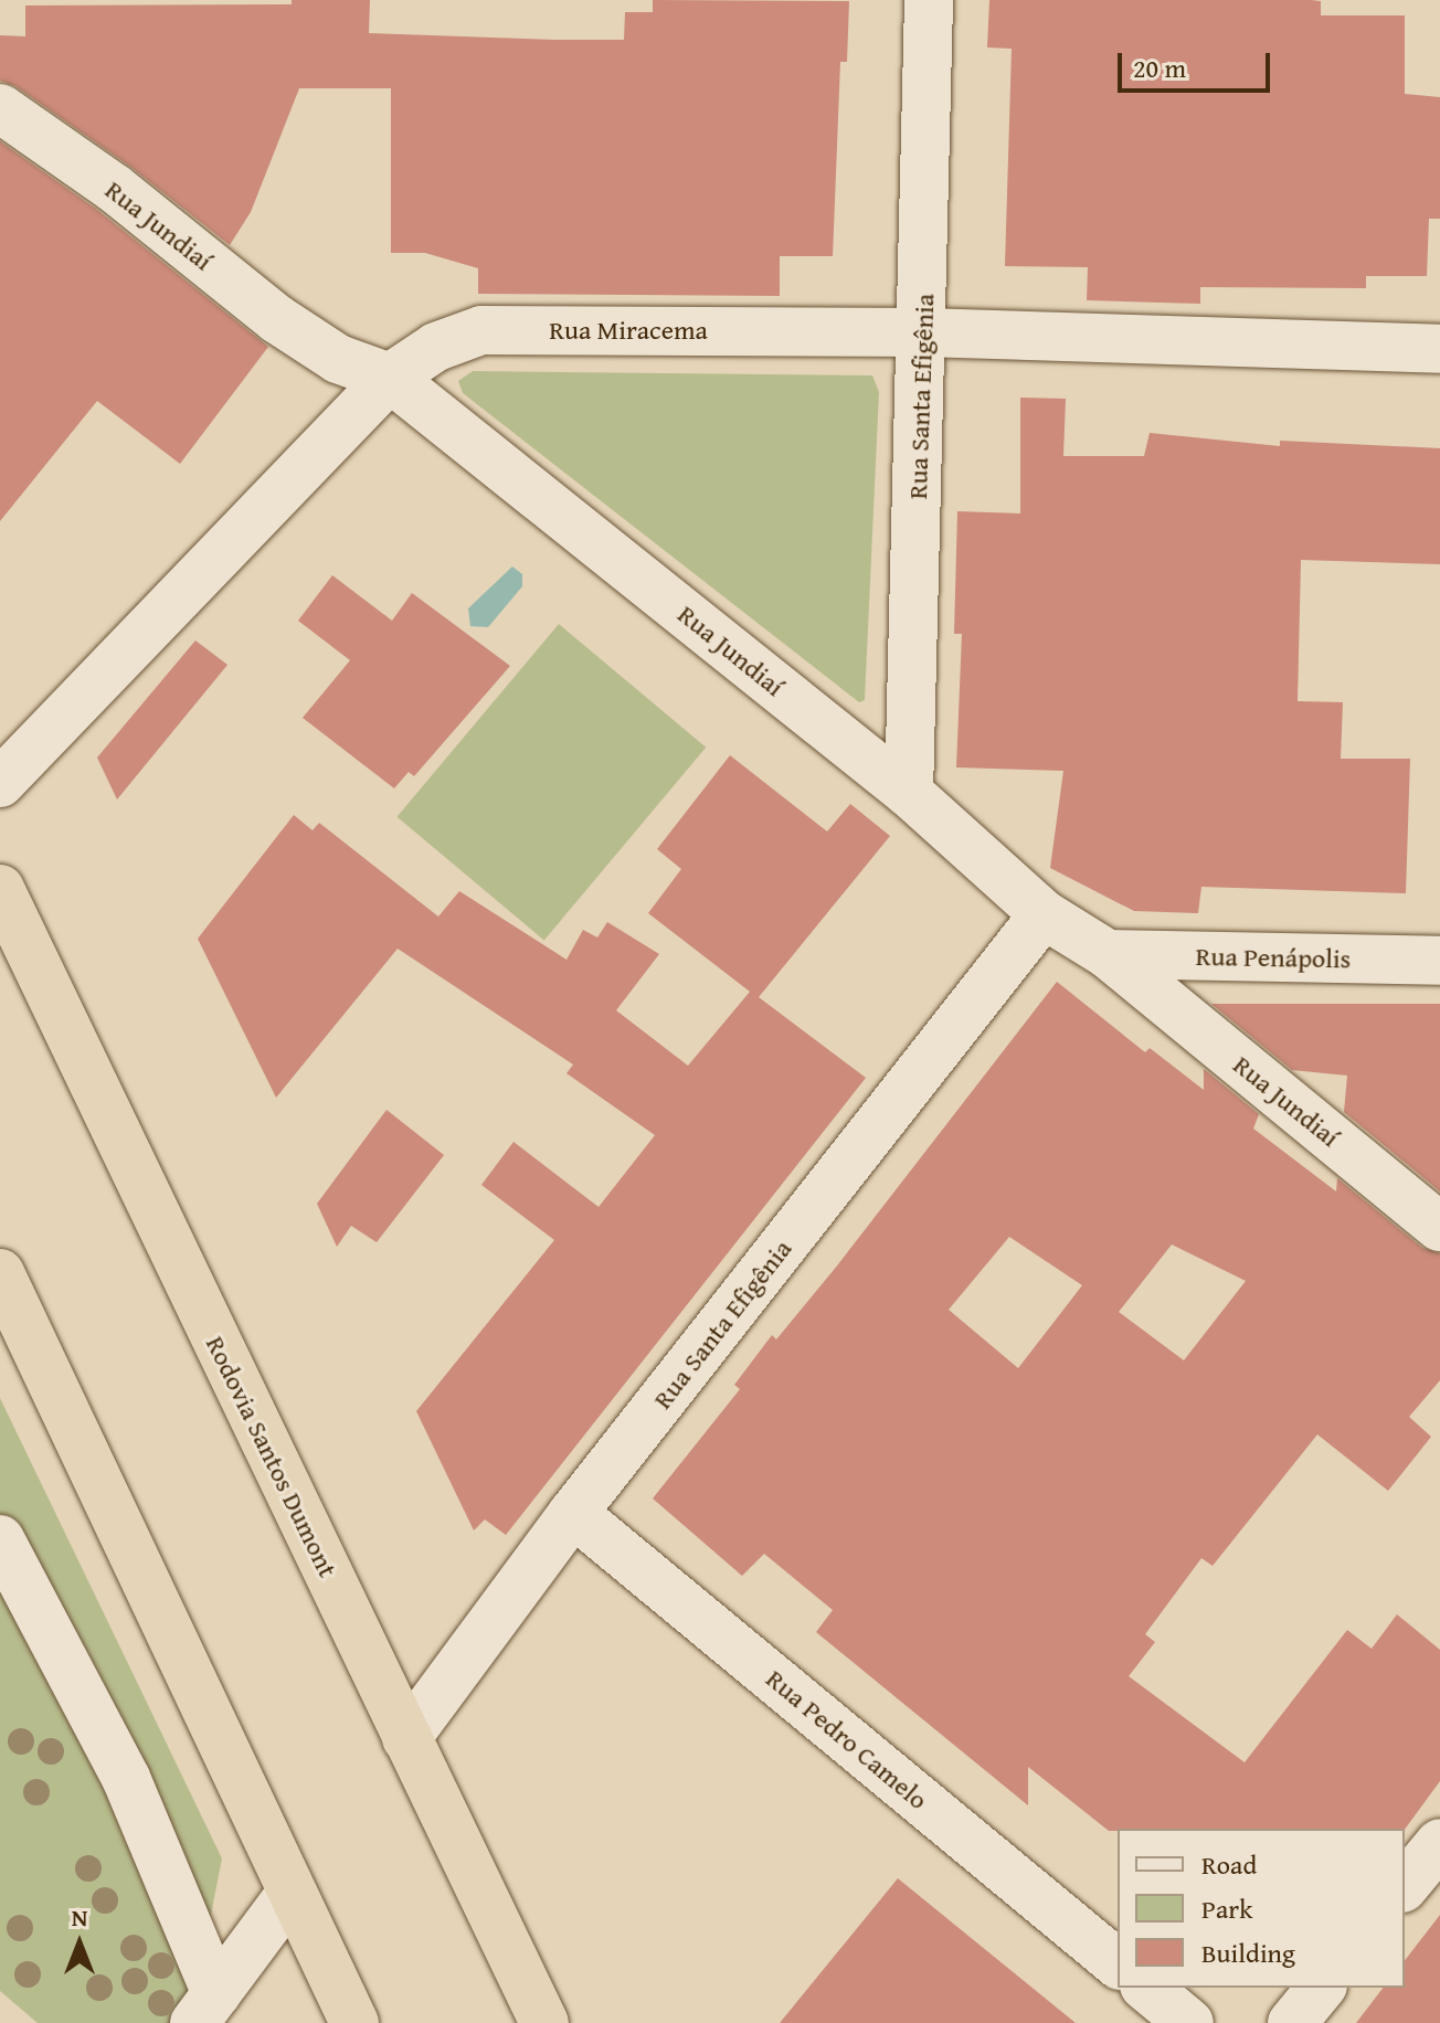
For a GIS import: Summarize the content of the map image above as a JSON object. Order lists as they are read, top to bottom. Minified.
{"streets":{"highway":["Rodovia Santos Dumont"],"street":["Rua Jundiaí","Rua Miracema","Rua Santa Efigênia","Rua Penápolis","Rua Pedro Camelo"]},"crossings":[["Rua Jundiaí","Rua Miracema"],["Rua Jundiaí","Rua Santa Efigênia"],["Rua Jundiaí","Rua Penápolis"],["Rua Miracema","Rua Santa Efigênia"],["Rua Santa Efigênia","Rodovia Santos Dumont"],["Rua Santa Efigênia","Rua Pedro Camelo"]],"legend":["Road","Park","Building"],"scale_bar":"20 m","north":"top"}
